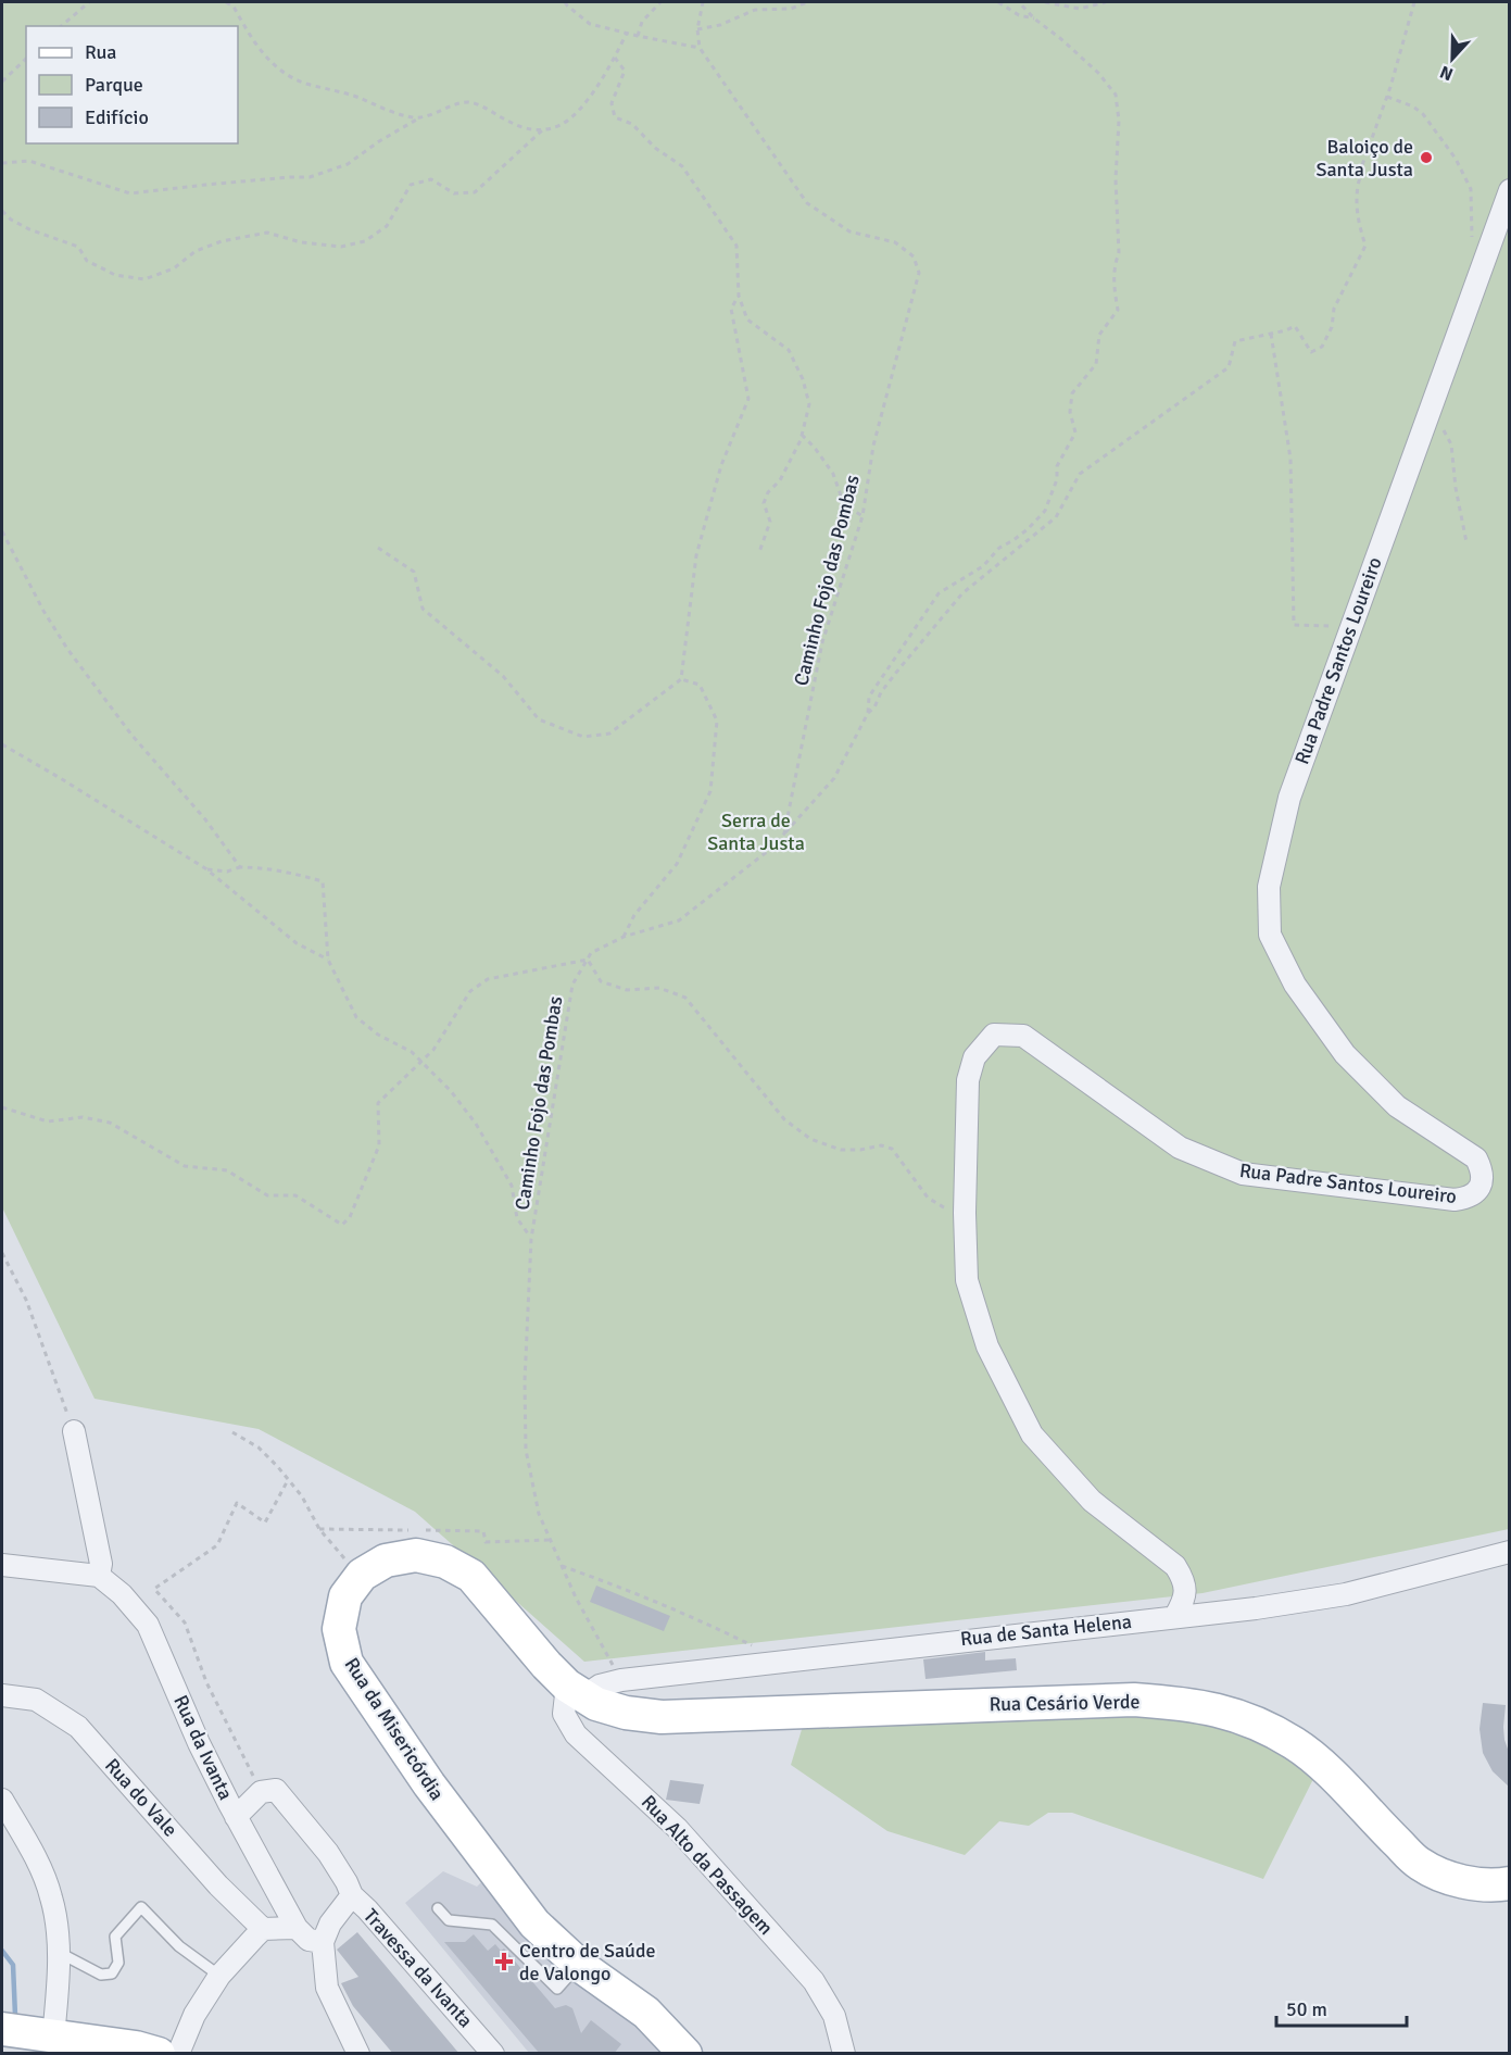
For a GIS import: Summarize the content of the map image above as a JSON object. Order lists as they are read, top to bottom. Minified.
{"streets":{"main road":["Rua Cesário Verde","Rua da Misericórdia"],"street":["Rua Padre Santos Loureiro","Rua de Santa Helena","Rua da Ivanta","Rua do Vale","Rua Alto da Passagem","Travessa da Ivanta"],"path":["Caminho Fojo das Pombas"]},"crossings":[["Caminho Fojo das Pombas","Rua de Santa Helena"],["Rua Padre Santos Loureiro","Rua de Santa Helena"],["Rua de Santa Helena","Rua Cesário Verde"],["Rua de Santa Helena","Rua da Misericórdia"],["Rua de Santa Helena","Rua Alto da Passagem"],["Rua Cesário Verde","Rua da Misericórdia"],["Rua Cesário Verde","Rua Alto da Passagem"],["Rua da Misericórdia","Rua Alto da Passagem"]],"parks":["Serra de Santa Justa"],"places":{"other":["Baloiço de Santa Justa"],"health":["Centro de Saúde de Valongo"]},"legend":["Rua","Parque","Edifício"],"scale_bar":"50 m","north":"bottom"}
